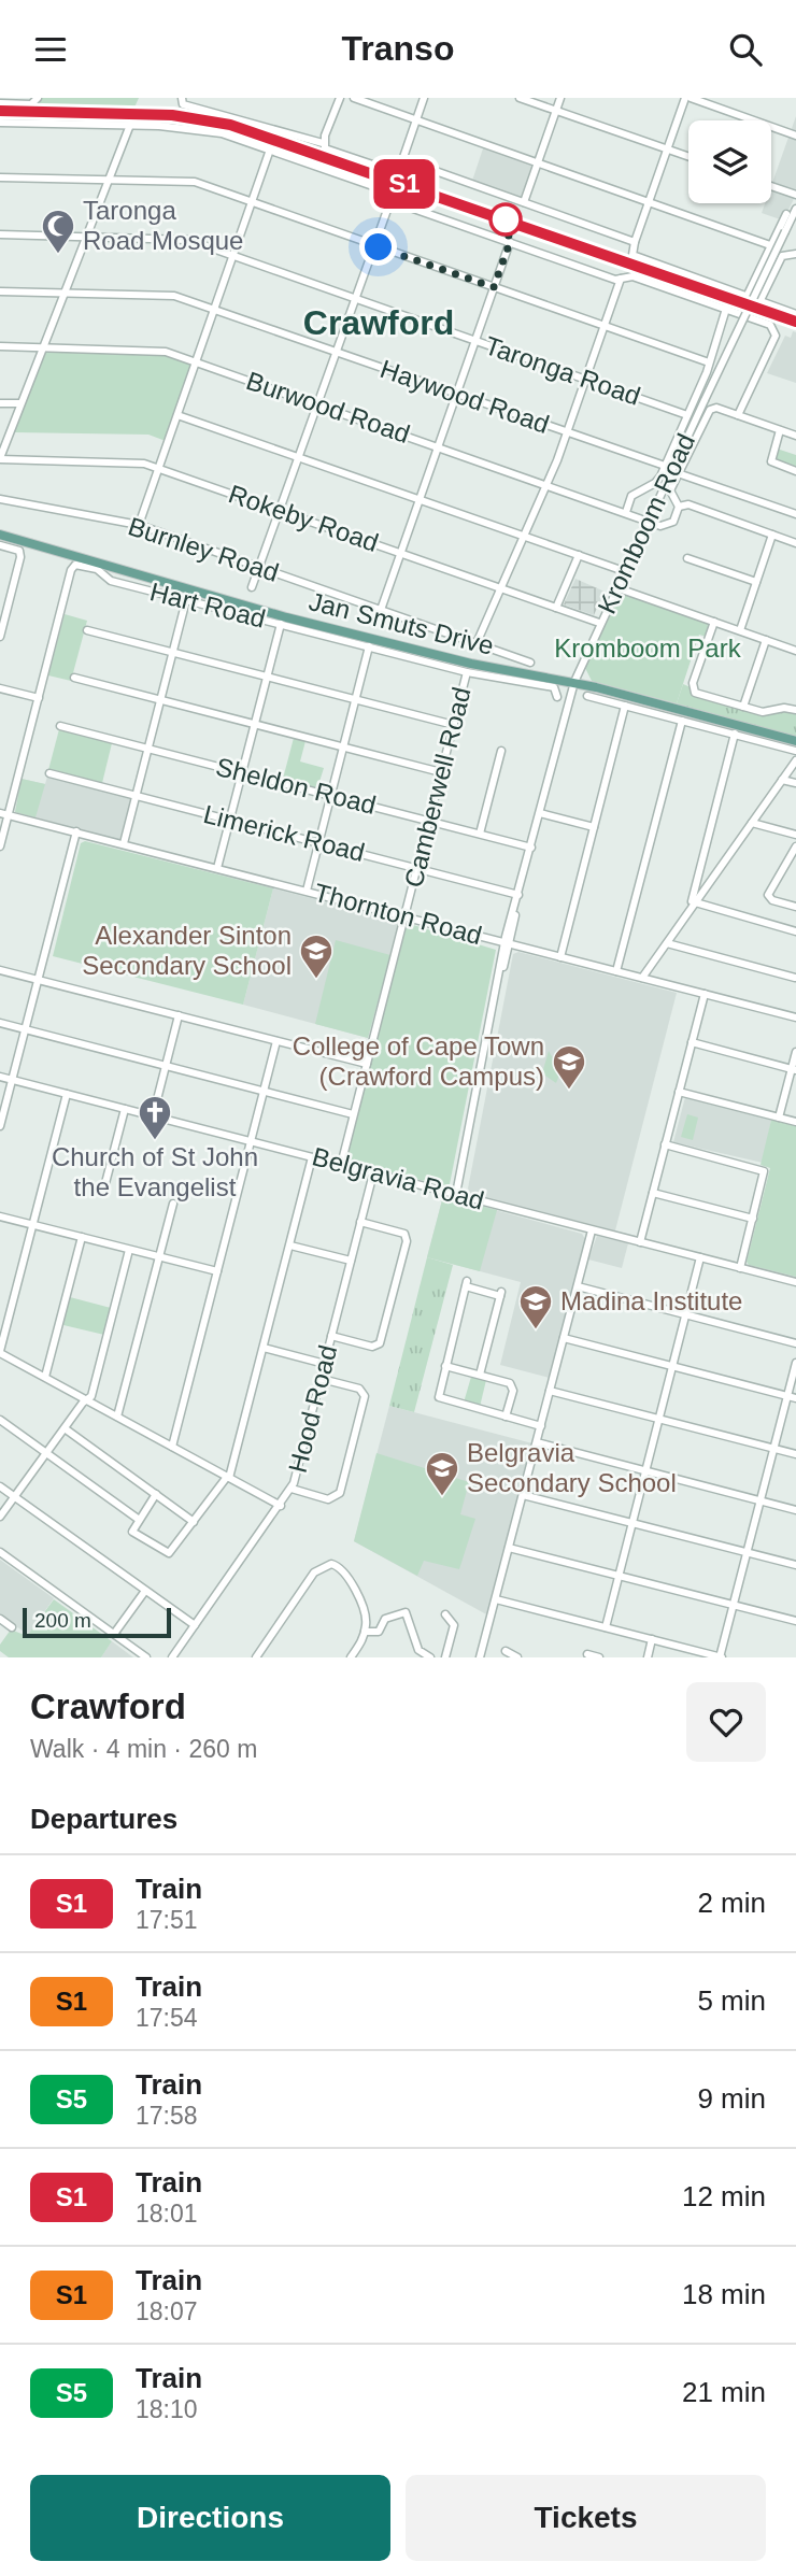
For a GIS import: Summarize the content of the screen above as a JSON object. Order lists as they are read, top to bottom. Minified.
{"streets":{"main road":["Jan Smuts Drive"],"street":["Taronga Road","Haywood Road","Burwood Road","Rokeby Road","Kromboom Road","Burnley Road","Hart Road","Sheldon Road","Camberwell Road","Limerick Road","Thornton Road","Belgravia Road","Hood Road"]},"crossings":[["Burwood Road","Kromboom Road"],["Rokeby Road","Kromboom Road"],["Kromboom Road","Jan Smuts Drive"],["Kromboom Road","Sheldon Road"],["Kromboom Road","Limerick Road"],["Kromboom Road","Thornton Road"],["Kromboom Road","Belgravia Road"],["Hart Road","Camberwell Road"],["Sheldon Road","Camberwell Road"],["Camberwell Road","Limerick Road"],["Camberwell Road","Thornton Road"],["Camberwell Road","Belgravia Road"],["Belgravia Road","Hood Road"]],"districts":["Crawford"],"parks":["Kromboom Park"],"places":{"mosque":["Taronga Road Mosque"],"school or university":["Alexander Sinton Secondary School","College of Cape Town (Crawford Campus)","Madina Institute","Belgravia Secondary School"],"church":["Church of St John the Evangelist"]},"scale_bar":"200 m","page":{"header":"Transo","on_map":"S1","scale":"200 m","heading":[["Crawford","Walk · 4 min · 260 m"],"Departures"],"list":[{"mark":"S1","name":"Train","note":"17:51","value":"2 min"},{"mark":"S1","name":"Train","note":"17:54","value":"5 min"},{"mark":"S5","name":"Train","note":"17:58","value":"9 min"},{"mark":"S1","name":"Train","note":"18:01","value":"12 min"},{"mark":"S1","name":"Train","note":"18:07","value":"18 min"},{"mark":"S5","name":"Train","note":"18:10","value":"21 min"}],"buttons":["Directions","Tickets"]}}
